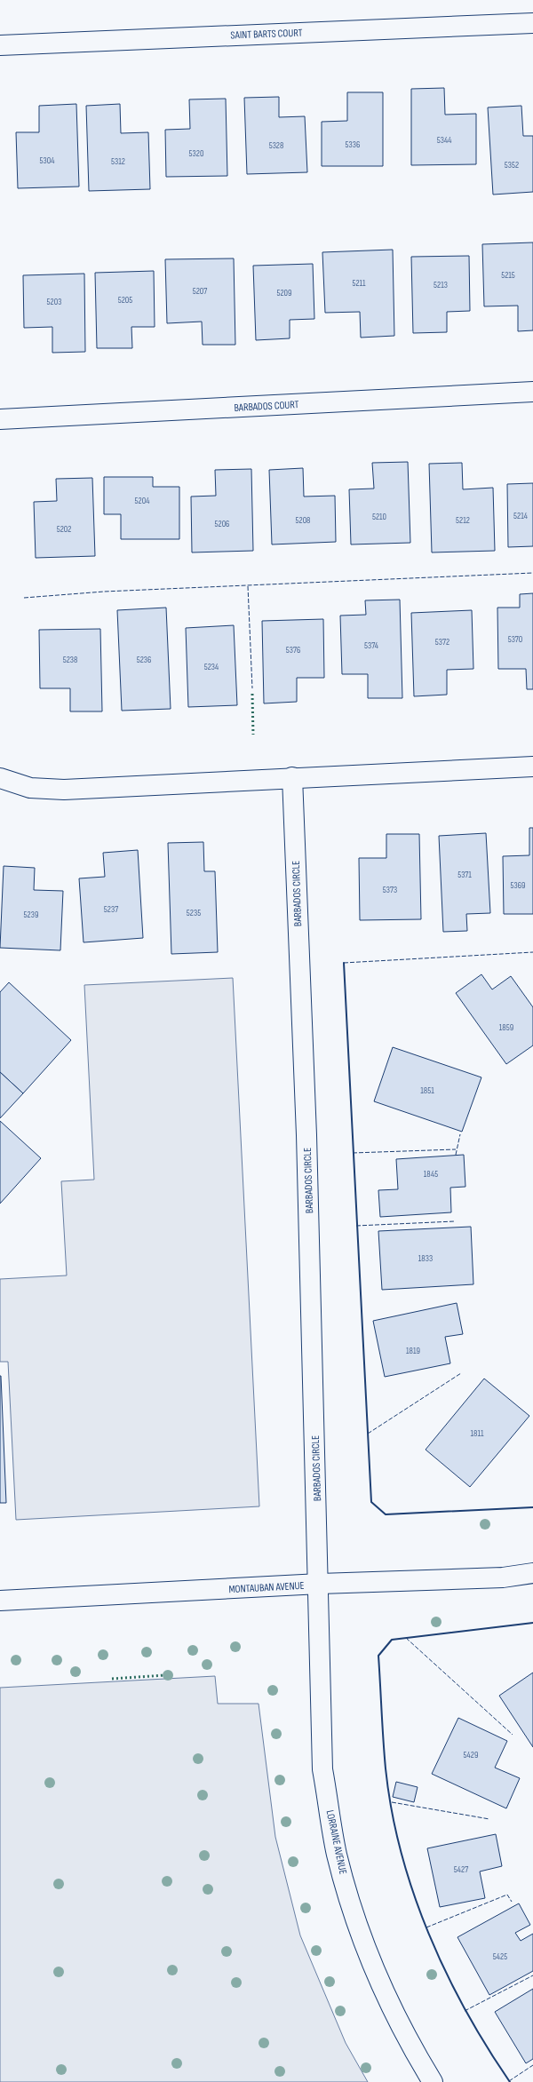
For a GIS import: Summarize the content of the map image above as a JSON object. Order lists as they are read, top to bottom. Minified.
{"streets":{"street":["SAINT BARTS COURT","BARBADOS COURT","BARBADOS CIRCLE","MONTAUBAN AVENUE","LORRAINE AVENUE"]},"crossings":[["BARBADOS CIRCLE","MONTAUBAN AVENUE"],["BARBADOS CIRCLE","LORRAINE AVENUE"],["MONTAUBAN AVENUE","LORRAINE AVENUE"]],"house_numbers":["5344","5336","5328","5320","5304","5312","5352","5215","5211","5213","5207","5209","5205","5203","5204","5214","5210","5208","5212","5206","5202","5370","5372","5374","5376","5238","5236","5234","5371","5369","5373","5237","5235","5239","1859","1851","1845","1833","1819","1811","5429","5427","5425"]}
